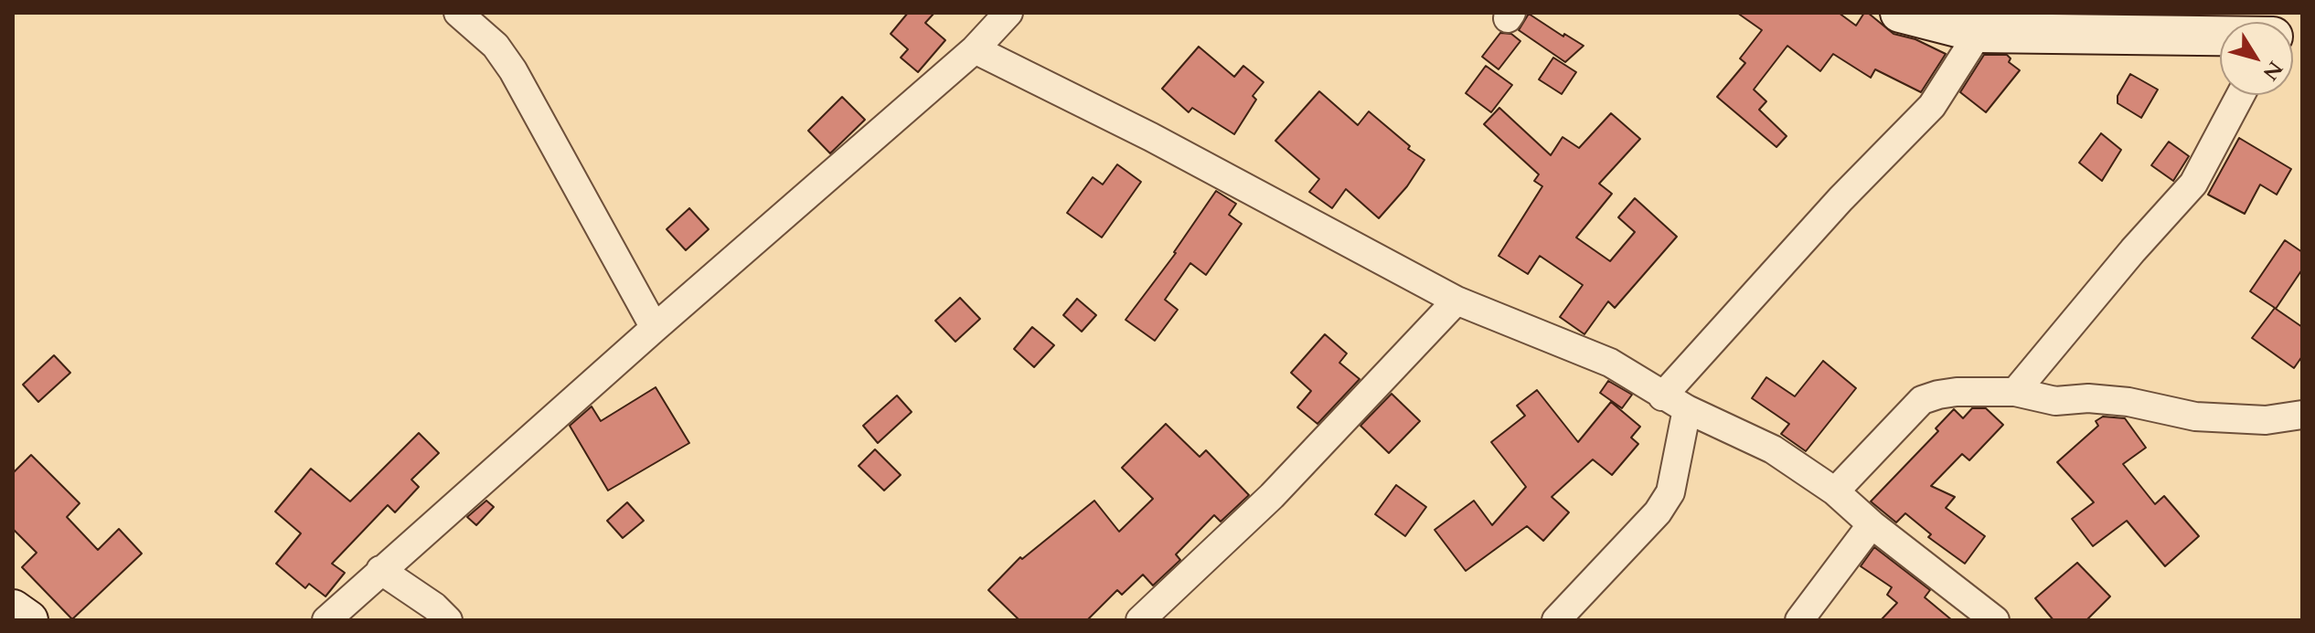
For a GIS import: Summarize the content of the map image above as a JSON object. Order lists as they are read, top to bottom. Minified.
{"north":"bottom right"}
